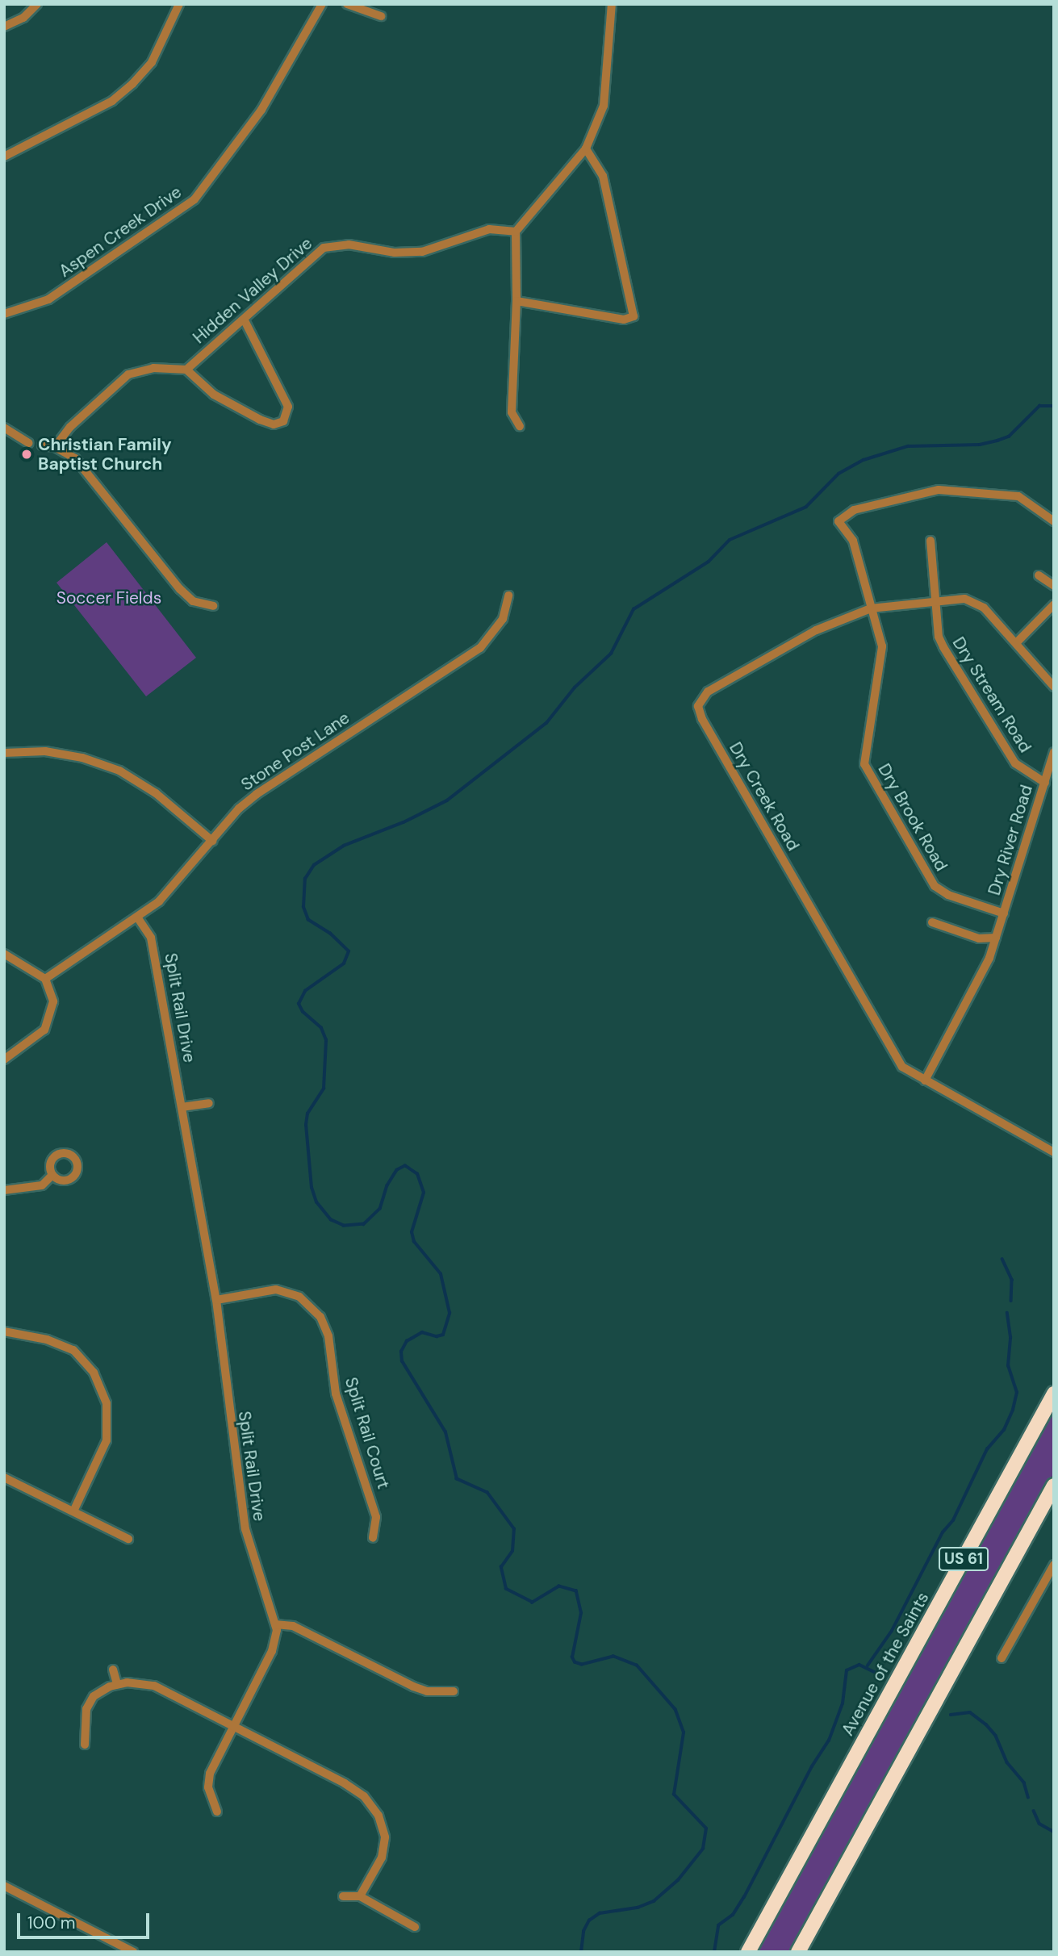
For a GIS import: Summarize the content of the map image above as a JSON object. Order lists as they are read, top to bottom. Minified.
{"streets":{"highway":["US 61","Avenue of the Saints"],"street":["Aspen Creek Drive","Hidden Valley Drive","Dry Stream Road","Stone Post Lane","Dry Creek Road","Dry Brook Road","Dry River Road","Split Rail Drive","Split Rail Court"]},"crossings":[["Dry Stream Road","Dry Creek Road"],["Dry Stream Road","Dry River Road"],["Stone Post Lane","Split Rail Drive"],["Dry Creek Road","Dry Brook Road"],["Dry Creek Road","Dry River Road"],["Dry Brook Road","Dry River Road"],["Split Rail Drive","Split Rail Court"]],"parks":["Soccer Fields"],"places":["Christian Family Baptist Church"],"scale_bar":"100 m"}
